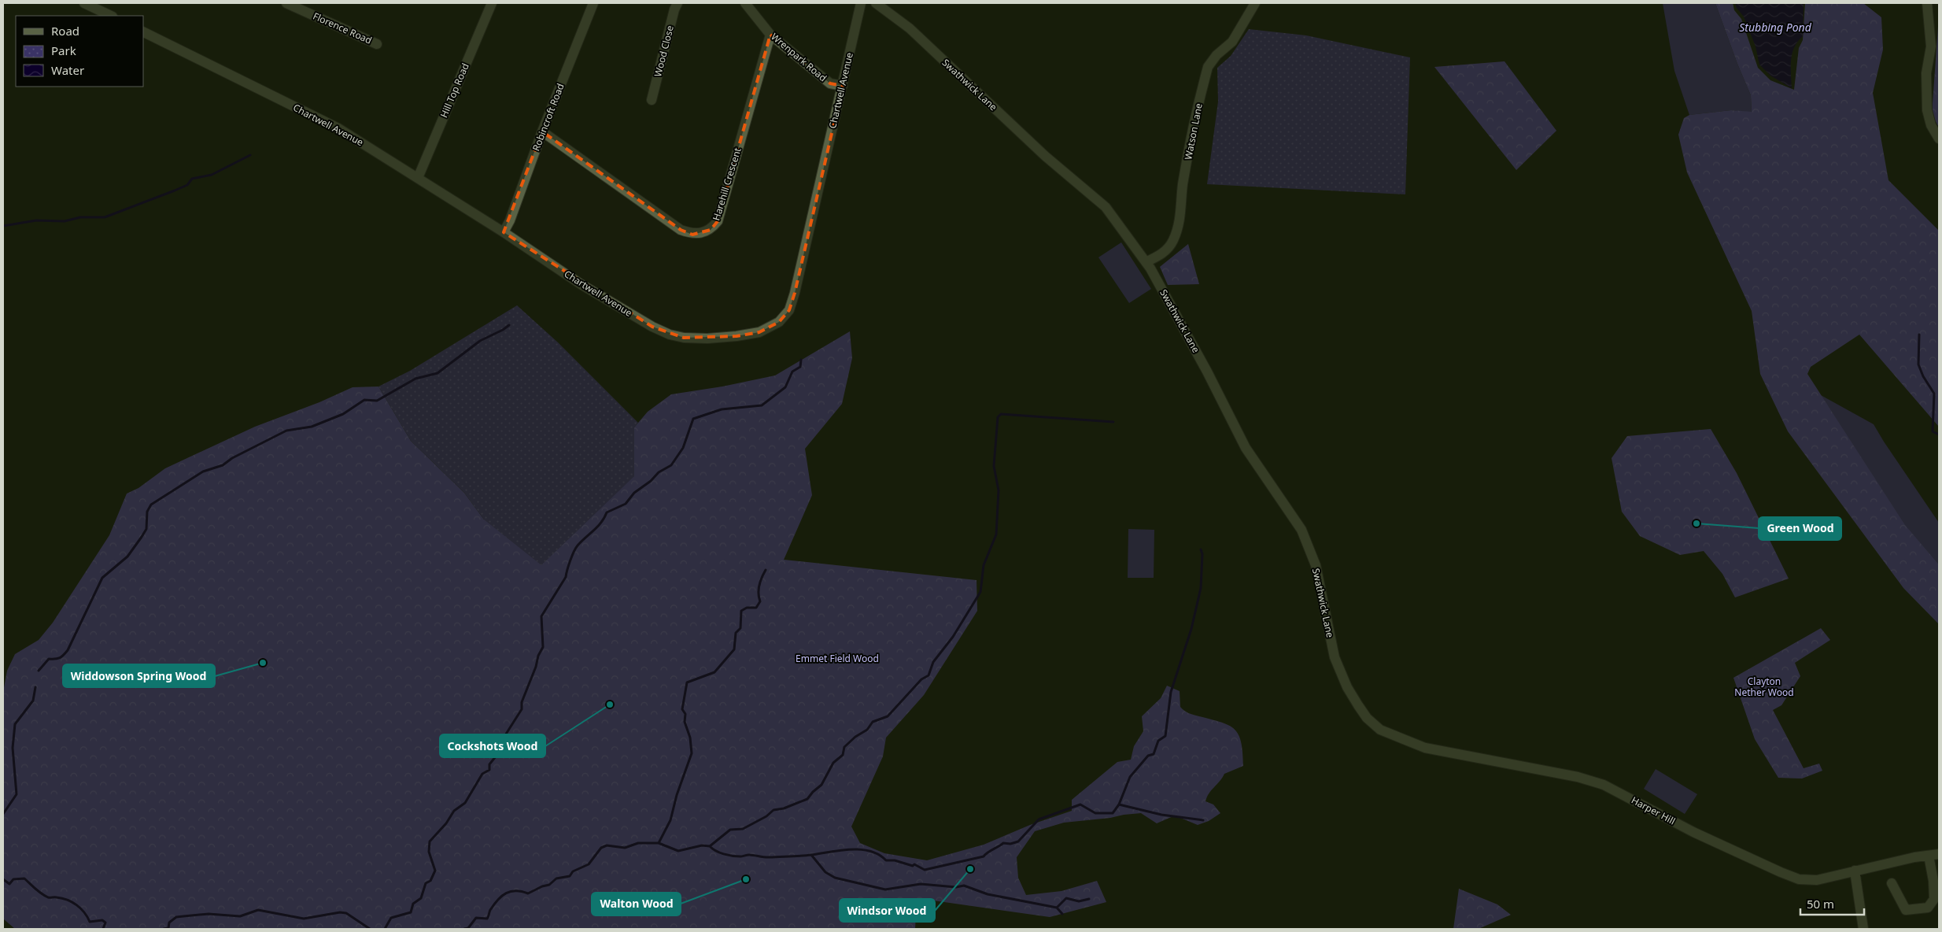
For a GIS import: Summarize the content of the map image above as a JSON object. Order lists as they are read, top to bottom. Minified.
{"streets":{"street":["Florence Road","Wood Close","Wrenpark Road","Swathwick Lane","Hill Top Road","Chartwell Avenue","Robincroft Road","Watson Lane","Harehill Crescent","Harper Hill"]},"crossings":[["Wrenpark Road","Chartwell Avenue"],["Wrenpark Road","Harehill Crescent"],["Swathwick Lane","Watson Lane"],["Swathwick Lane","Harper Hill"],["Hill Top Road","Chartwell Avenue"],["Chartwell Avenue","Robincroft Road"],["Robincroft Road","Harehill Crescent"]],"water":["Stubbing Pond"],"parks":["Emmet Field Wood","Clayton Nether Wood"],"places":["Green Wood","Widdowson Spring Wood","Cockshots Wood","Windsor Wood","Walton Wood"],"legend":["Road","Park","Water"],"scale_bar":"50 m"}
